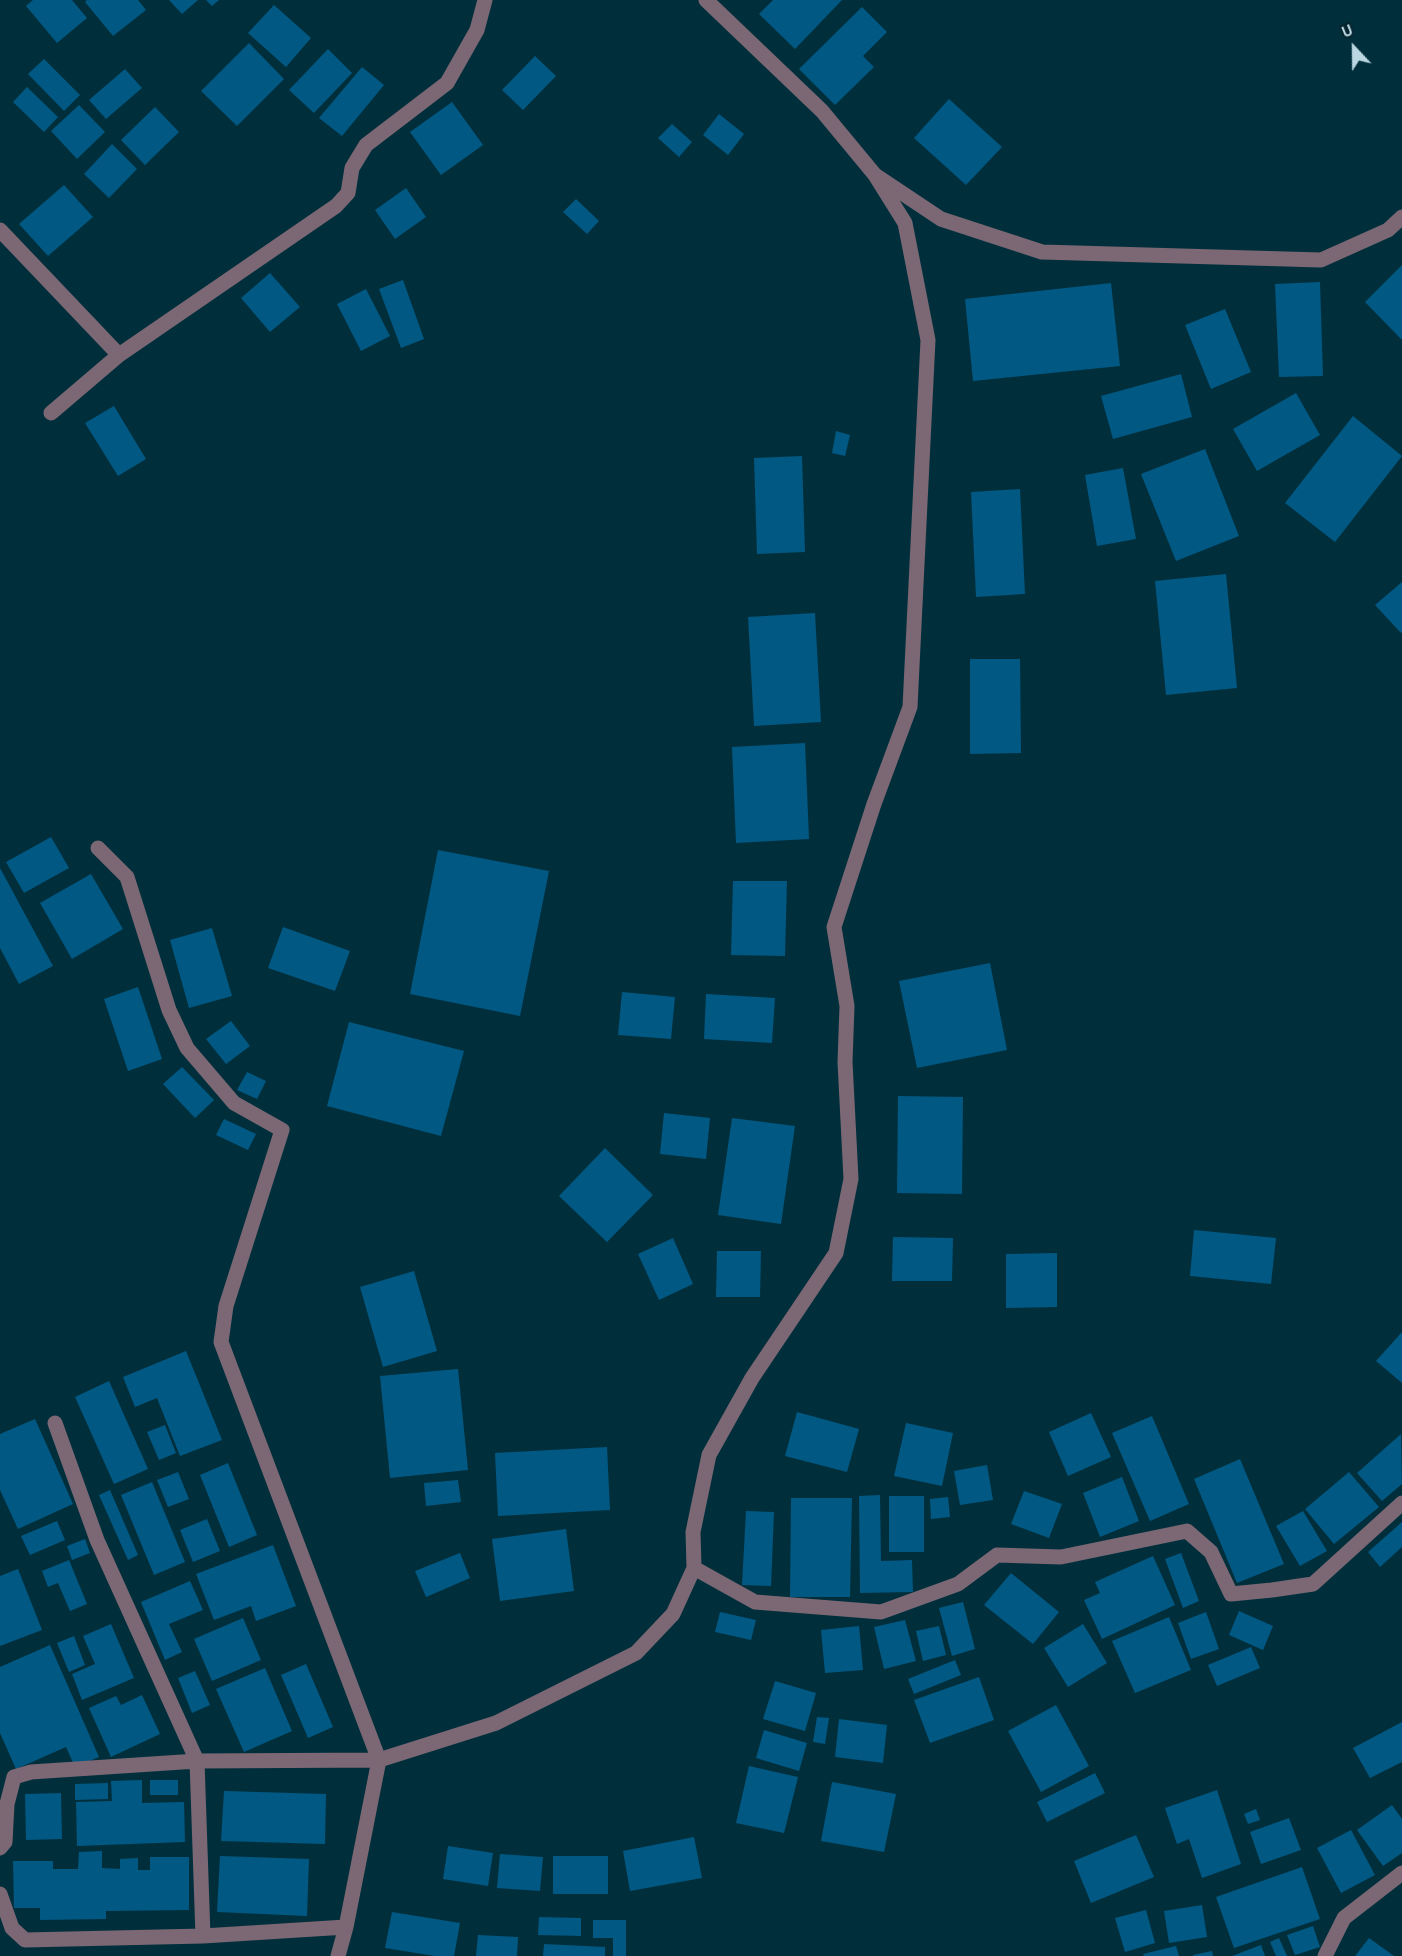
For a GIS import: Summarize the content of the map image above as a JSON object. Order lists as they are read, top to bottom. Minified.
{"north":"top"}
